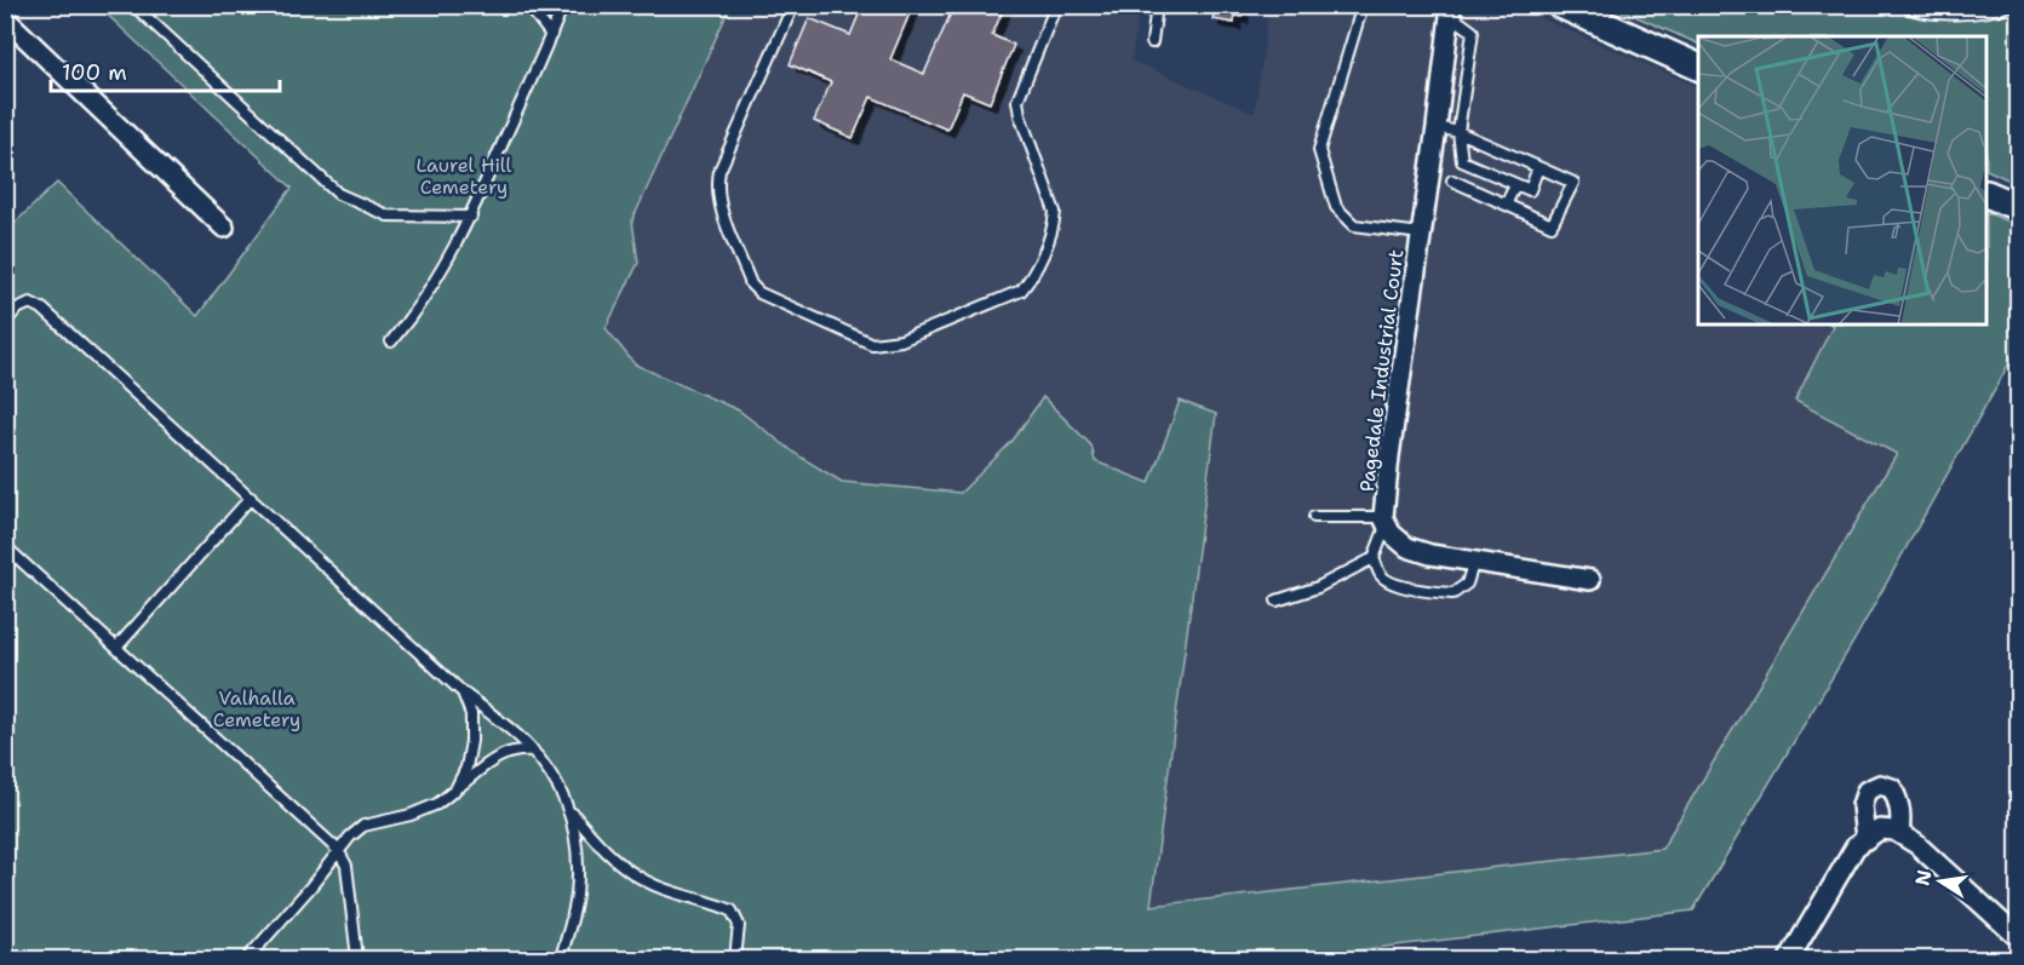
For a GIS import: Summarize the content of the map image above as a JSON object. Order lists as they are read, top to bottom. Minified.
{"streets":{"street":["Pagedale Industrial Court"]},"parks":["Laurel Hill Cemetery","Valhalla Cemetery"],"scale_bar":"100 m","north":"left"}
